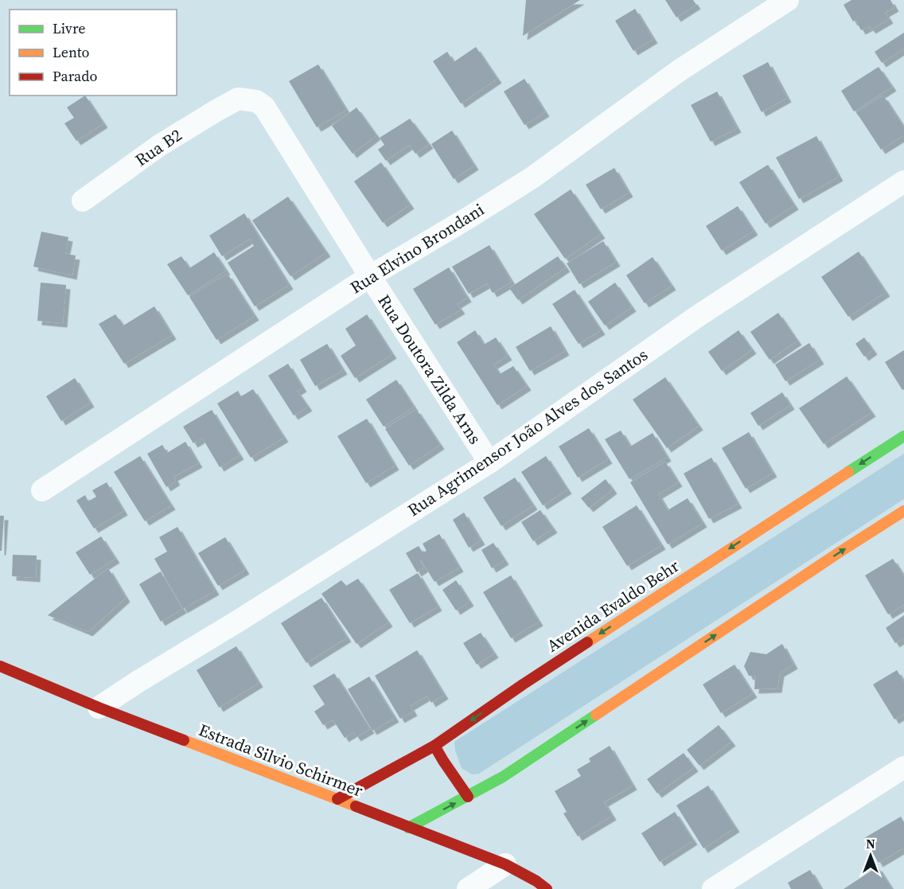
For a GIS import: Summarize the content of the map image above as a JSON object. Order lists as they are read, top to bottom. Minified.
{"streets":{"street":["Rua B2","Rua Elvino Brondani","Rua Doutora Zilda Arns","Rua Agrimensor João Alves dos Santos","Avenida Evaldo Behr","Estrada Silvio Schirmer"]},"crossings":[["Rua B2","Rua Doutora Zilda Arns"],["Rua Elvino Brondani","Rua Doutora Zilda Arns"],["Rua Doutora Zilda Arns","Rua Agrimensor João Alves dos Santos"],["Rua Agrimensor João Alves dos Santos","Estrada Silvio Schirmer"],["Avenida Evaldo Behr","Estrada Silvio Schirmer"]],"legend":["Livre","Lento","Parado"],"north":"top"}
